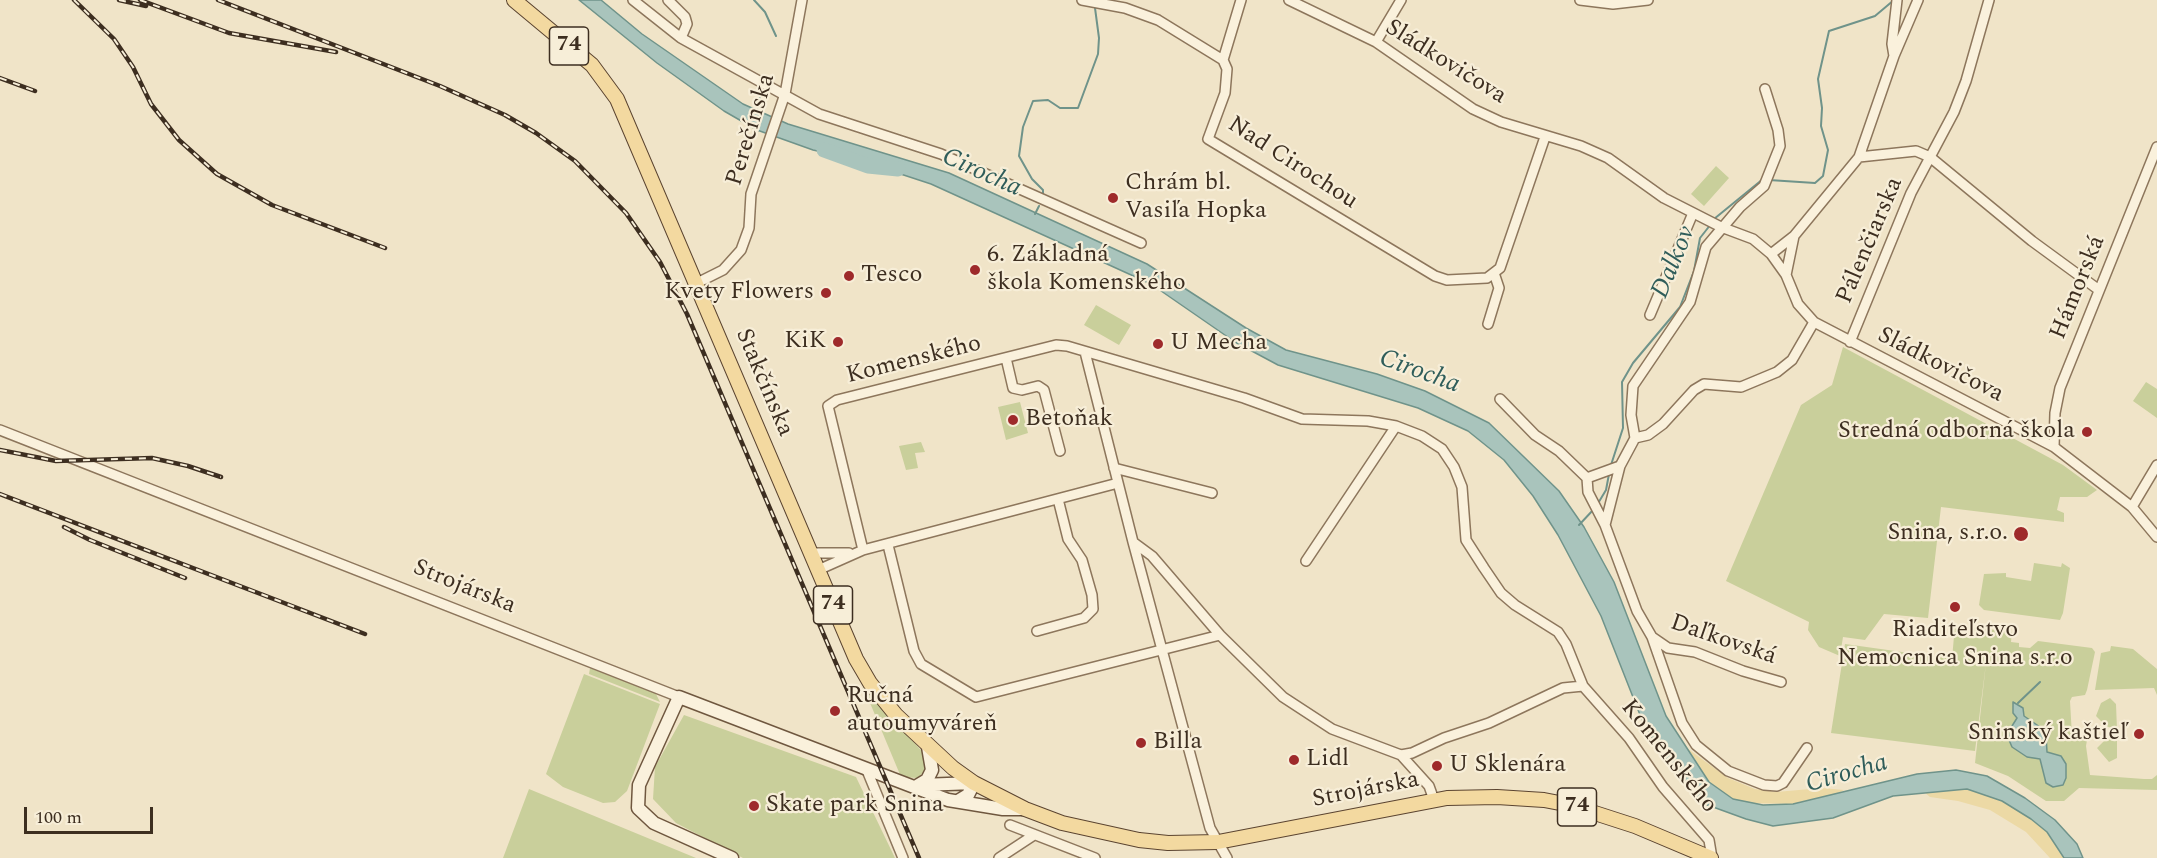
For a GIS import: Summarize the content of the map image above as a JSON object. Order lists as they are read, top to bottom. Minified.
{"streets":{"main road":["74","Stakčínska","Strojárska"],"street":["Sládkovičova","Perečínska","Nad Cirochou","Pálenčiarska","Hámorská","Komenského","Daľkovská"]},"crossings":[["Sládkovičova","Pálenčiarska"],["Sládkovičova","Hámorská"],["Perečínska","Stakčínska"],["Komenského","Strojárska"],["Stakčínska","Strojárska"]],"water":["Cirocha","Dalkov"],"places":["Chrám bl. Vasiľa Hopka","6. Základná škola Komenského","Tesco","Kvety Flowers","KiK","U Mecha","Betoňak","Stredná odborná škola","Snina, s.r.o.","Riaditeľstvo Nemocnica Snina s.r.o","Ručná autoumyváreň","Sninský kaštieľ","Billa","Lidl","U Sklenára","Skate park Snina"],"scale_bar":"100 m"}
